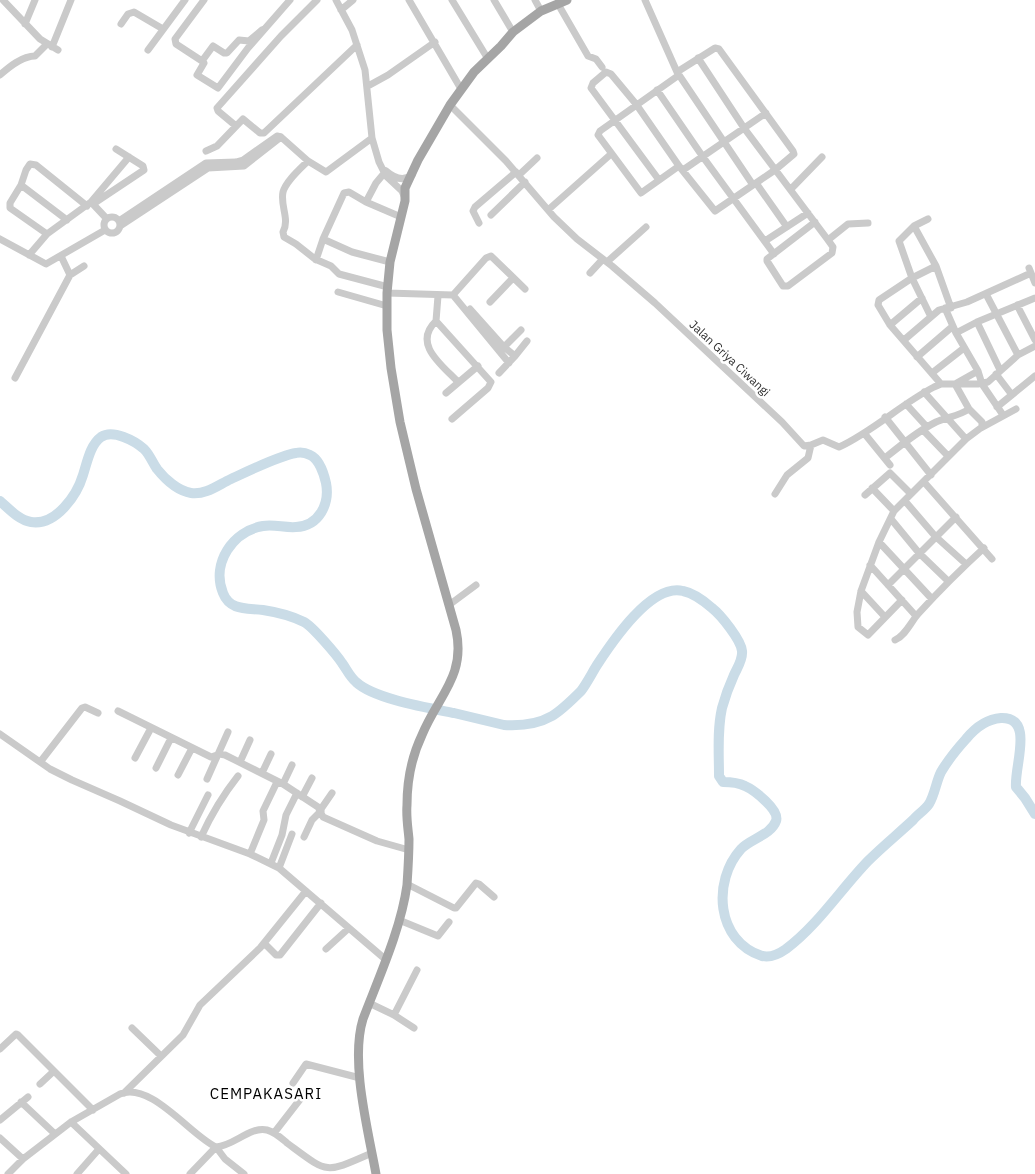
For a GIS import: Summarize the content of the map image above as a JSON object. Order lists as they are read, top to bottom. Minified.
{"streets":{"street":["Jalan Griya Ciwangi"]},"districts":["CEMPAKASARI"]}
